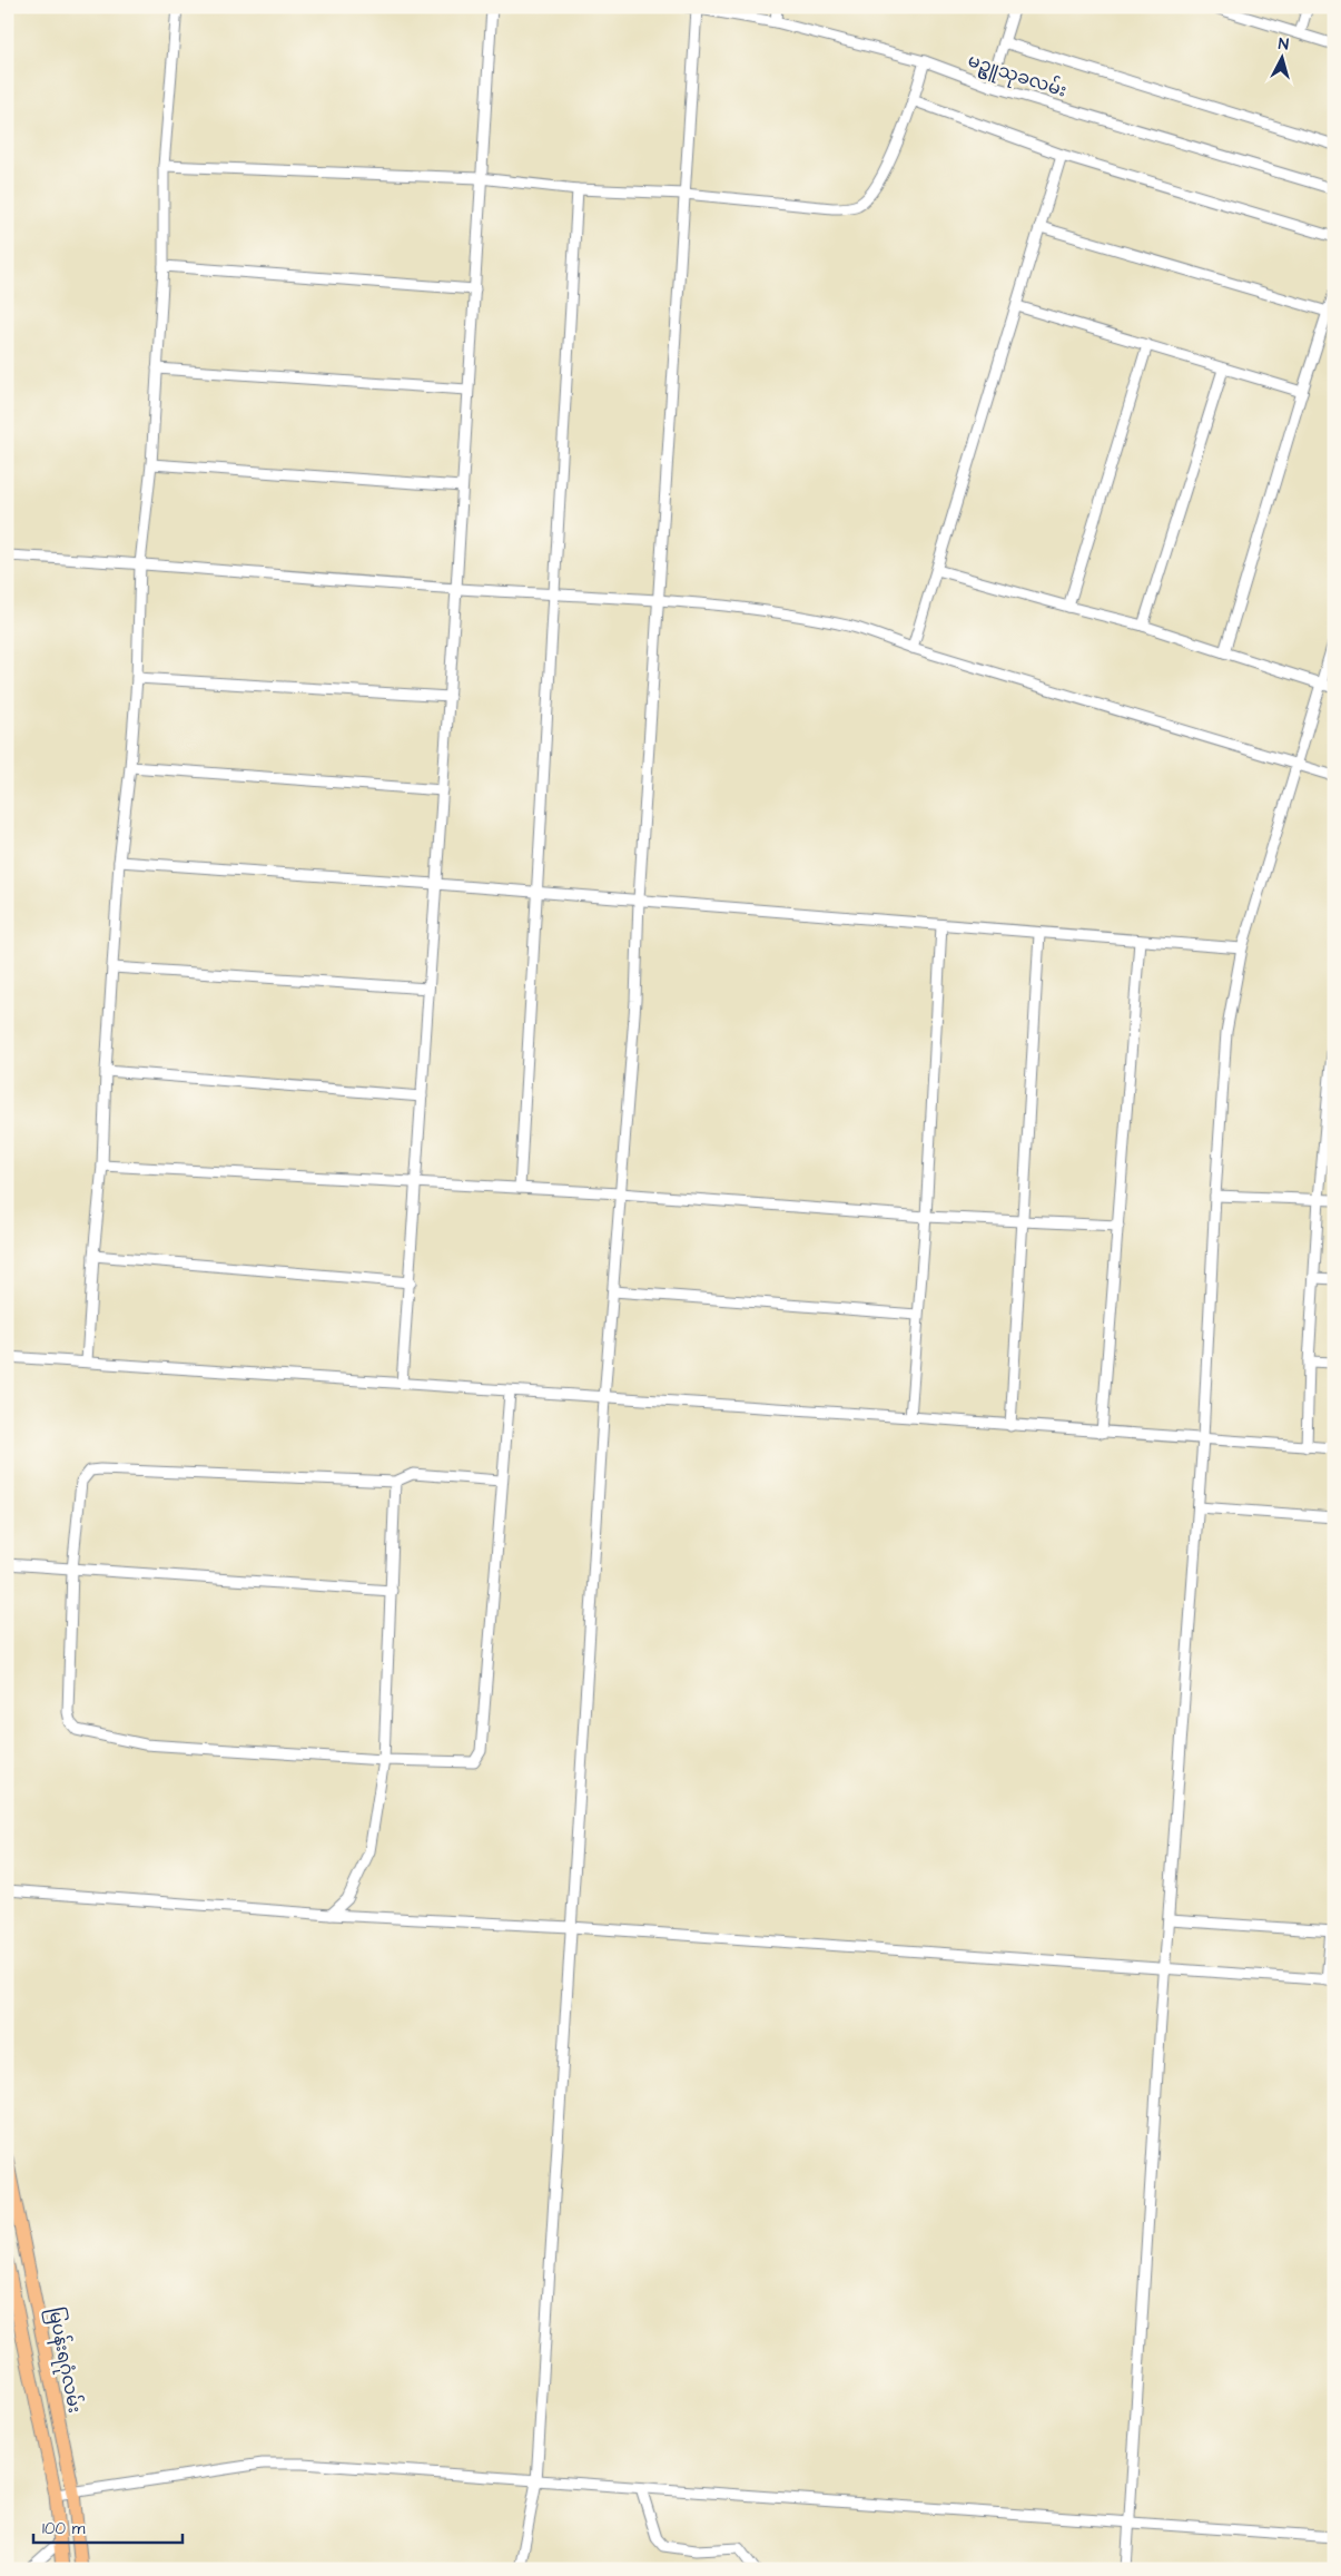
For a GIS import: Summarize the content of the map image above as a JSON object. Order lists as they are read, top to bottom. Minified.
{"streets":{"main road":["မြပန်းရဂုံလမ်း"],"street":["မဥ္ဇူသုခလမ်း"]},"scale_bar":"100 m","north":"top"}
